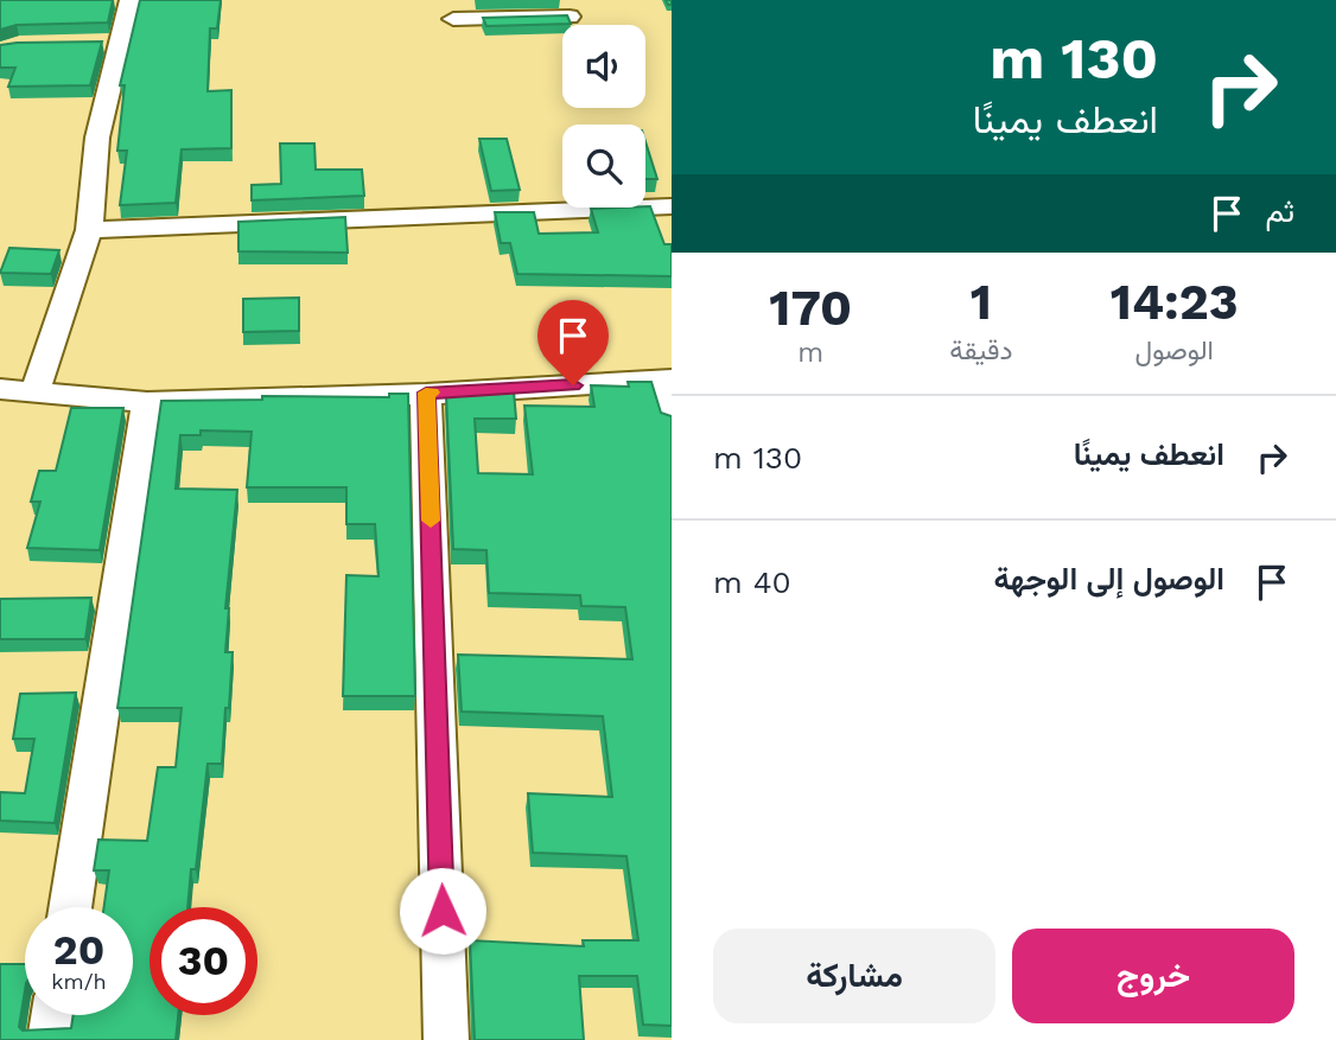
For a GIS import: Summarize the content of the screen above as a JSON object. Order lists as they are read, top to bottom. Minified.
{"page":{"turn":["130 m","انعطف يمينًا"],"then":"ثم","eta":["14:23","الوصول","1","دقيقة","170","m"],"list":[{"name":"انعطف يمينًا","value":"130 m"},{"name":"الوصول إلى الوجهة","value":"40 m"}],"speed":"20 km/h","limit":"30","buttons":["خروج","مشاركة"]}}
